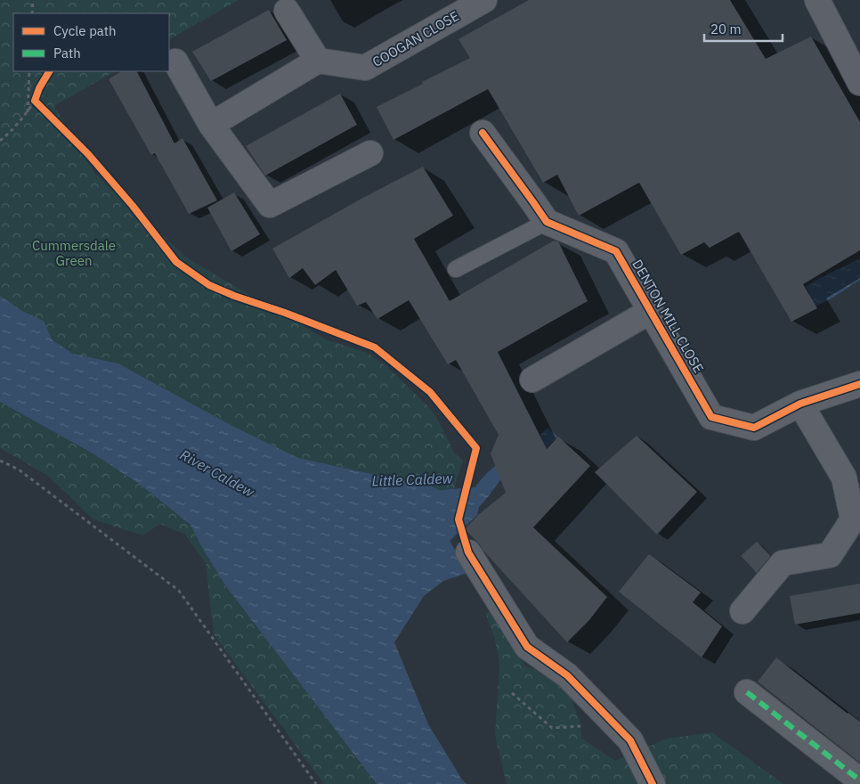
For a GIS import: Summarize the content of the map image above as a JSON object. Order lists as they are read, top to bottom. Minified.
{"streets":{"street":["COOGAN CLOSE","DENTON MILL CLOSE"]},"water":["River Caldew","Little Caldew"],"parks":["Cummersdale Green"],"legend":["Cycle path","Path"],"scale_bar":"20 m"}
